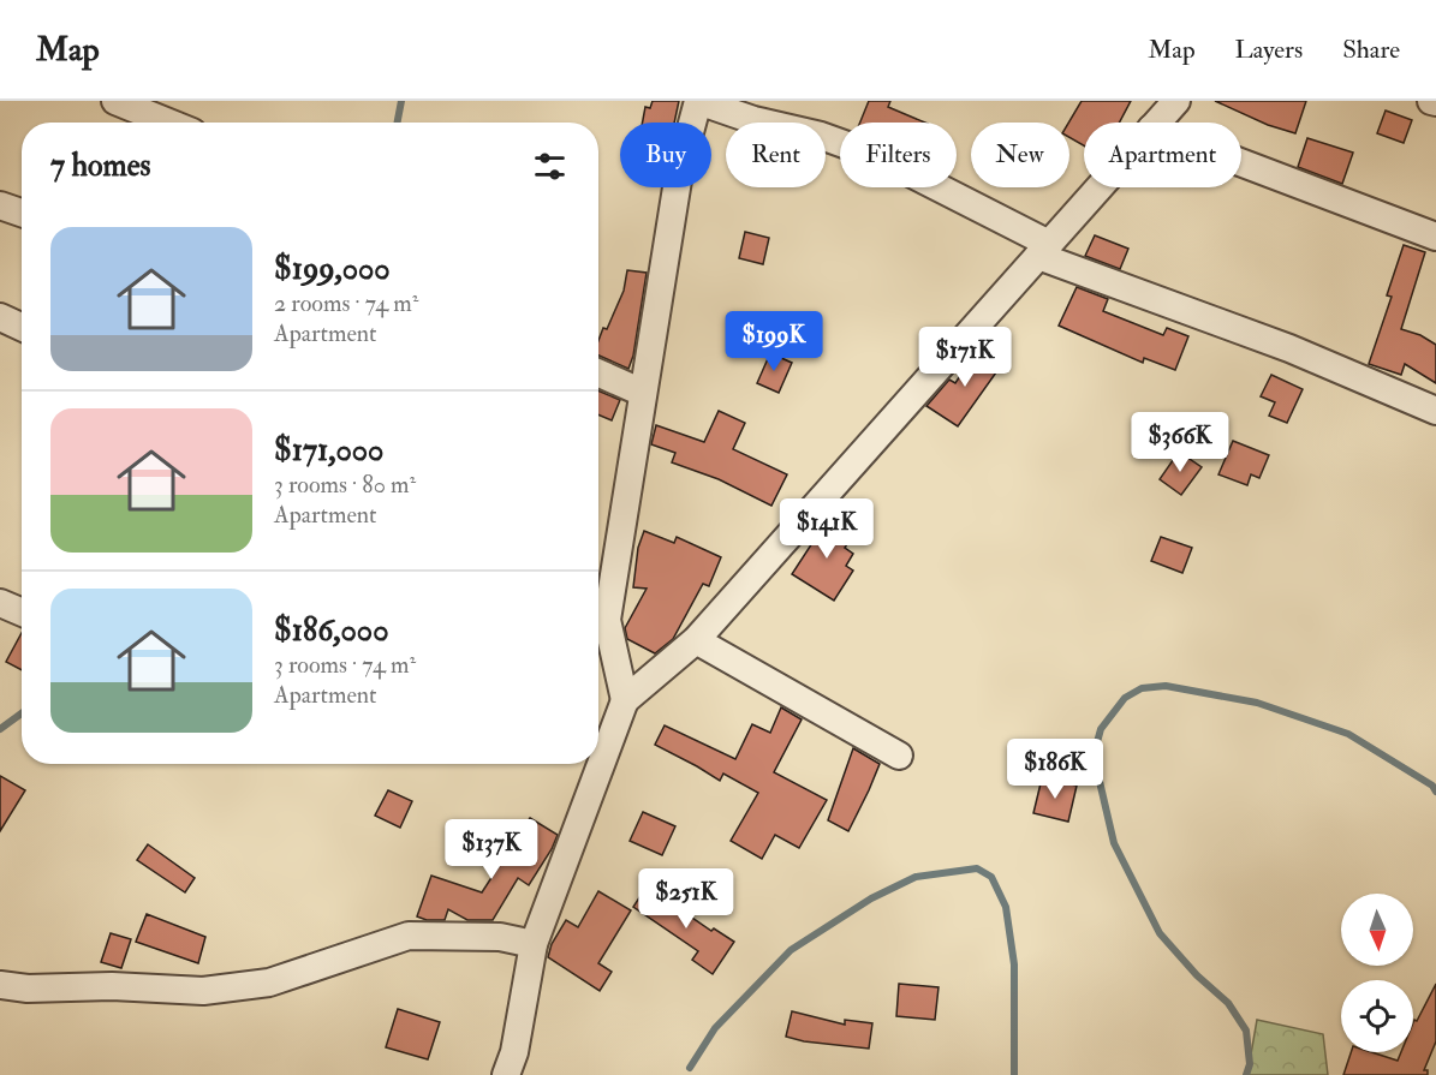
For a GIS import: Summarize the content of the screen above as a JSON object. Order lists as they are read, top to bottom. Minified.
{"north":"bottom","page":{"header":"Map","nav":["Map","Layers","Share"],"chip":["Buy","Rent","Filters","New","Apartment"],"heading":"7 homes","list":[{"name":"$199,000","note":"2 rooms · 74 m² · Apartment"},{"name":"$171,000","note":"3 rooms · 80 m² · Apartment"},{"name":"$186,000","note":"3 rooms · 74 m² · Apartment"}],"price":["$199K","$171K","$366K","$141K","$186K","$137K","$251K"]}}
